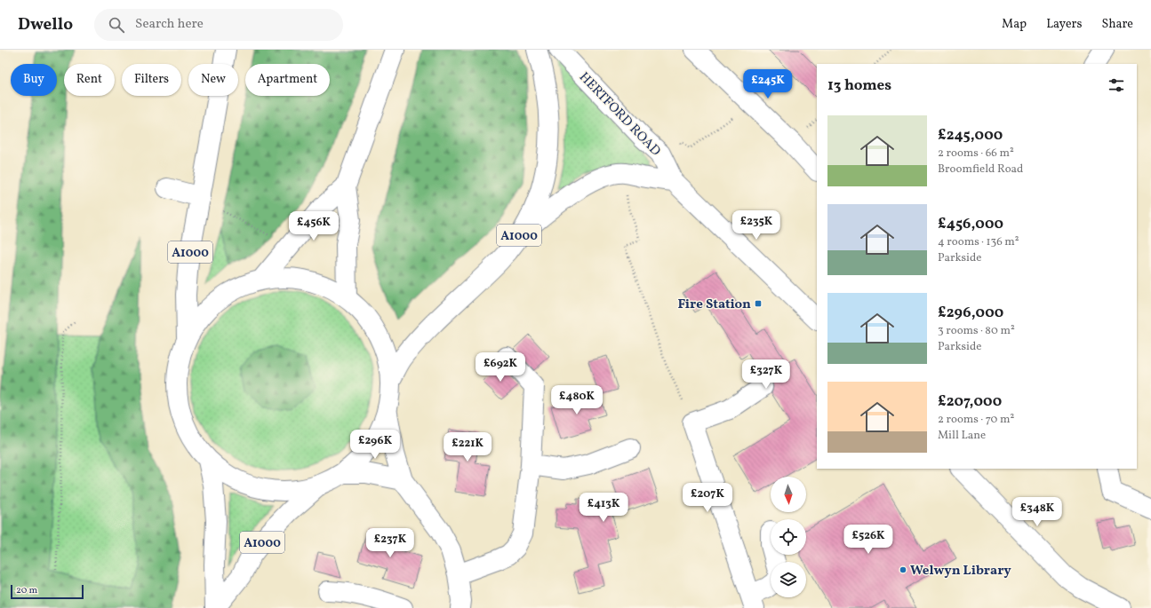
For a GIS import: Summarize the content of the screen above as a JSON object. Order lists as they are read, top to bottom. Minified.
{"streets":{"main road":["HERTFORD ROAD","A1000"]},"crossings":[["HERTFORD ROAD","A1000"]],"places":{"transit":["Fire Station"],"other":["Welwyn Library"]},"scale_bar":"20 m","north":"bottom","page":{"header":"Dwello","search":"Search here","nav":["Map","Layers","Share"],"chip":["Buy","Rent","Filters","New","Apartment"],"heading":"13 homes","price":["£245K","£235K","£456K","£692K","£327K","£480K","£296K","£221K","£207K","£413K","£348K","£526K","£237K"],"list":[{"name":"£245,000","note":"2 rooms · 66 m² · Broomfield Road"},{"name":"£456,000","note":"4 rooms · 136 m² · Parkside"},{"name":"£296,000","note":"3 rooms · 80 m² · Parkside"},{"name":"£207,000","note":"2 rooms · 70 m² · Mill Lane"}],"scale":"20 m"}}
